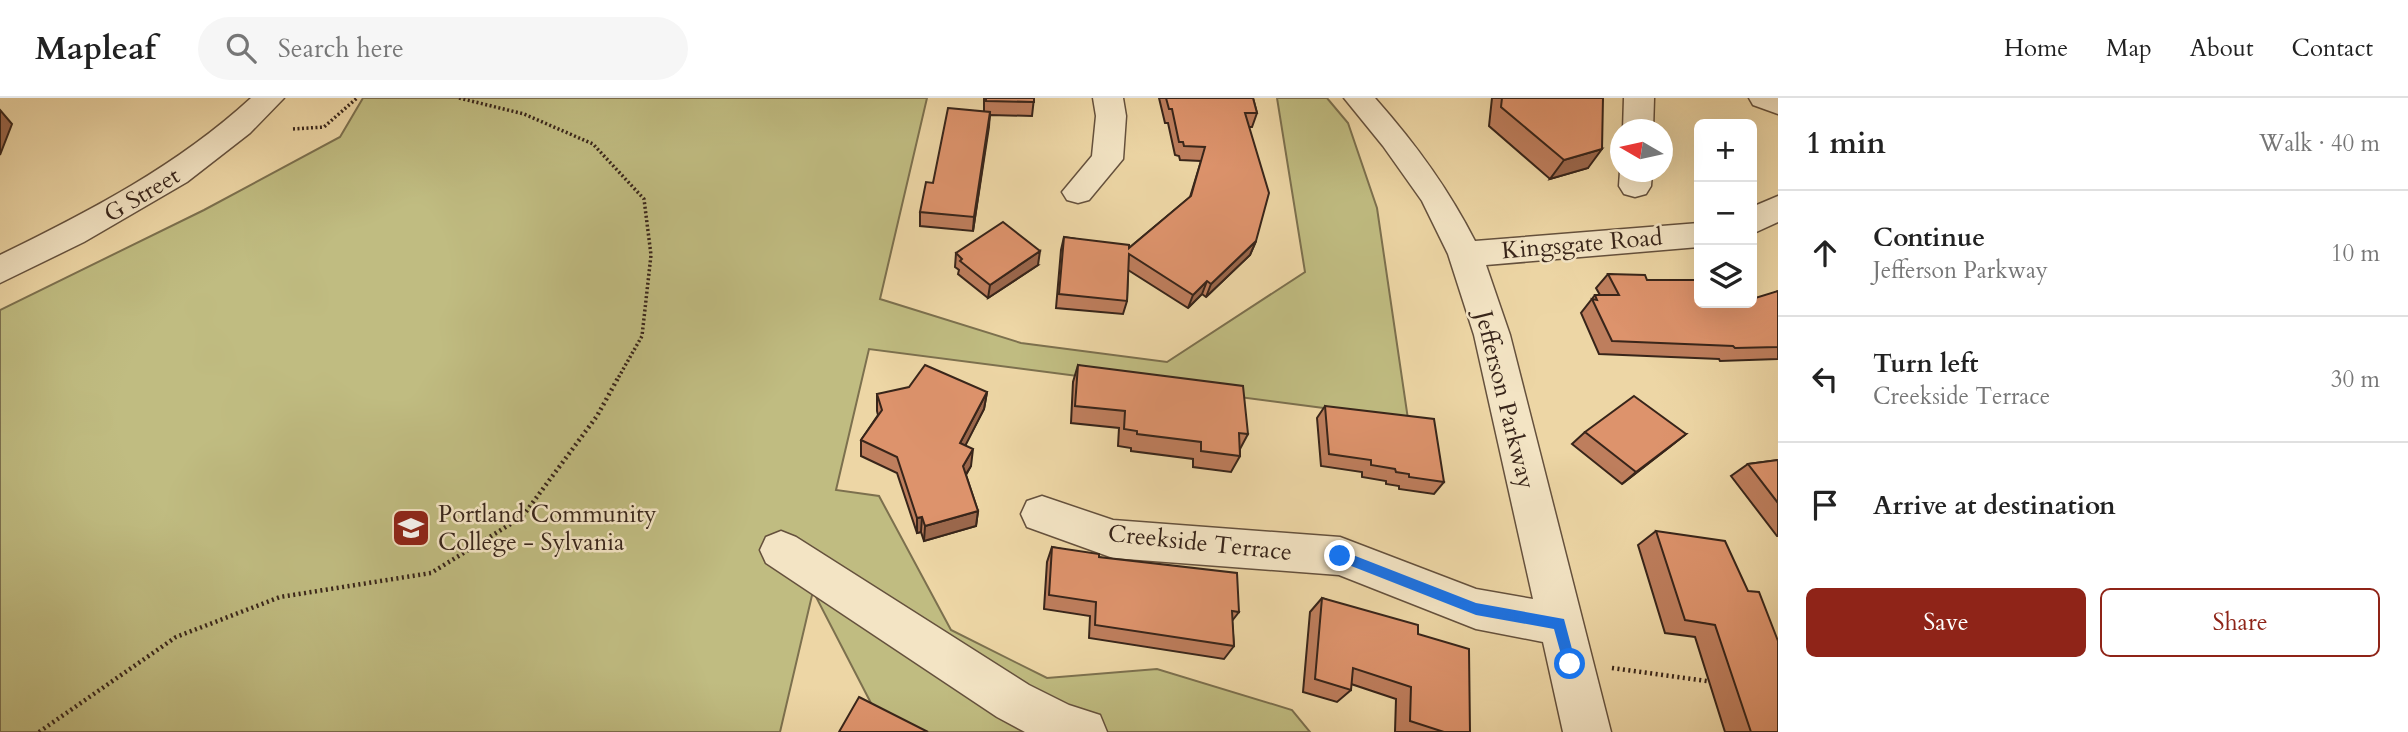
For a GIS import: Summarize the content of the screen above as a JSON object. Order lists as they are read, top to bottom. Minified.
{"streets":{"street":["G Street","Kingsgate Road","Jefferson Parkway","Creekside Terrace"]},"crossings":[["Kingsgate Road","Jefferson Parkway"],["Jefferson Parkway","Creekside Terrace"]],"places":{"school or university":["Portland Community College - Sylvania"]},"north":"left","page":{"header":"Mapleaf","search":"Search here","nav":["Home","Map","About","Contact"],"heading":["1 min","Walk · 40 m"],"map_buttons":["+","−"],"list":[["Continue","Jefferson Parkway","10 m"],["Turn left","Creekside Terrace","30 m"],"Arrive at destination"],"buttons":["Save","Share"]}}
